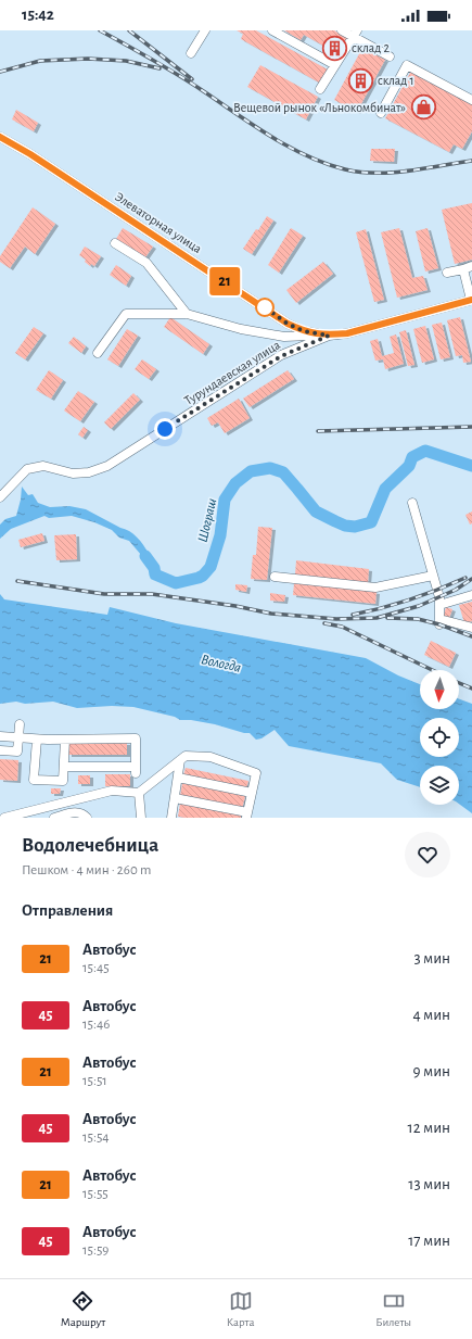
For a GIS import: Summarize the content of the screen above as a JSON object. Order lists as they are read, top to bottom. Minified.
{"streets":{"street":["Элеваторная улица","Турундаевская улица"]},"crossings":[["Элеваторная улица","Турундаевская улица"]],"water":["Шограш","Вологда"],"places":{"building":["склад 2","склад 1"],"shop":["Вещевой рынок «Льнокомбинат»"]},"lines":["bus line 21"],"north":"bottom","page":{"status":"15:42","on_map":"21","heading":[["Водолечебница","Пешком · 4 мин · 260 m"],"Отправления"],"list":[{"mark":"21","name":"Автобус","note":"15:45","value":"3 мин"},{"mark":"45","name":"Автобус","note":"15:46","value":"4 мин"},{"mark":"21","name":"Автобус","note":"15:51","value":"9 мин"},{"mark":"45","name":"Автобус","note":"15:54","value":"12 мин"},{"mark":"21","name":"Автобус","note":"15:55","value":"13 мин"},{"mark":"45","name":"Автобус","note":"15:59","value":"17 мин"}],"tabs":["Маршрут","Карта","Билеты"]}}
